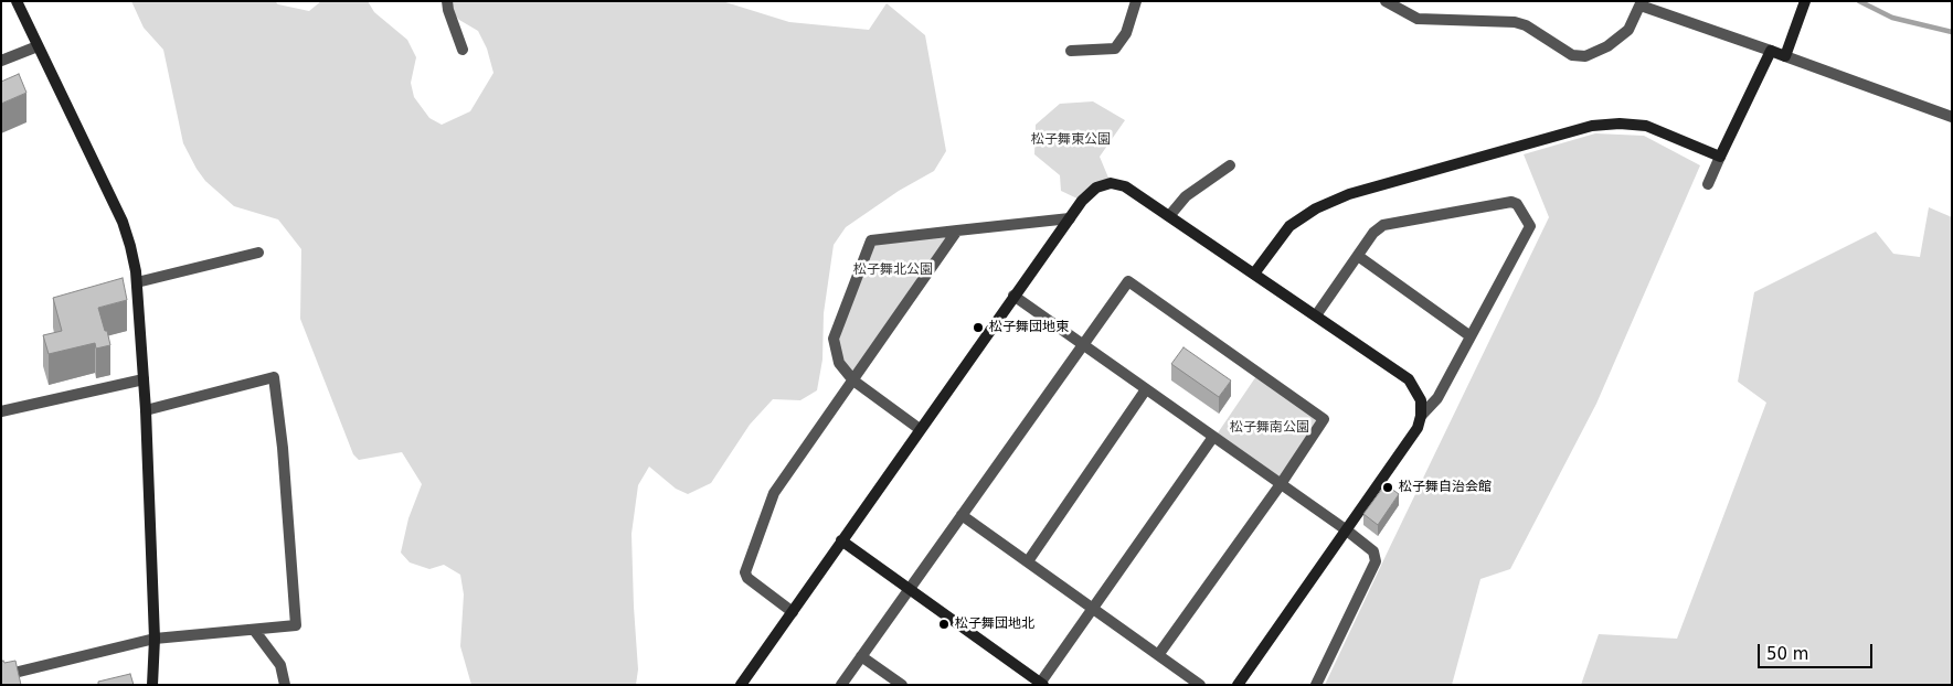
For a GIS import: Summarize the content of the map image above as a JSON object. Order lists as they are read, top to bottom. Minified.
{"parks":["松子舞東公園","松子舞北公園","松子舞南公園"],"places":["松子舞団地東","松子舞自治会館","松子舞団地北"],"scale_bar":"50 m"}
